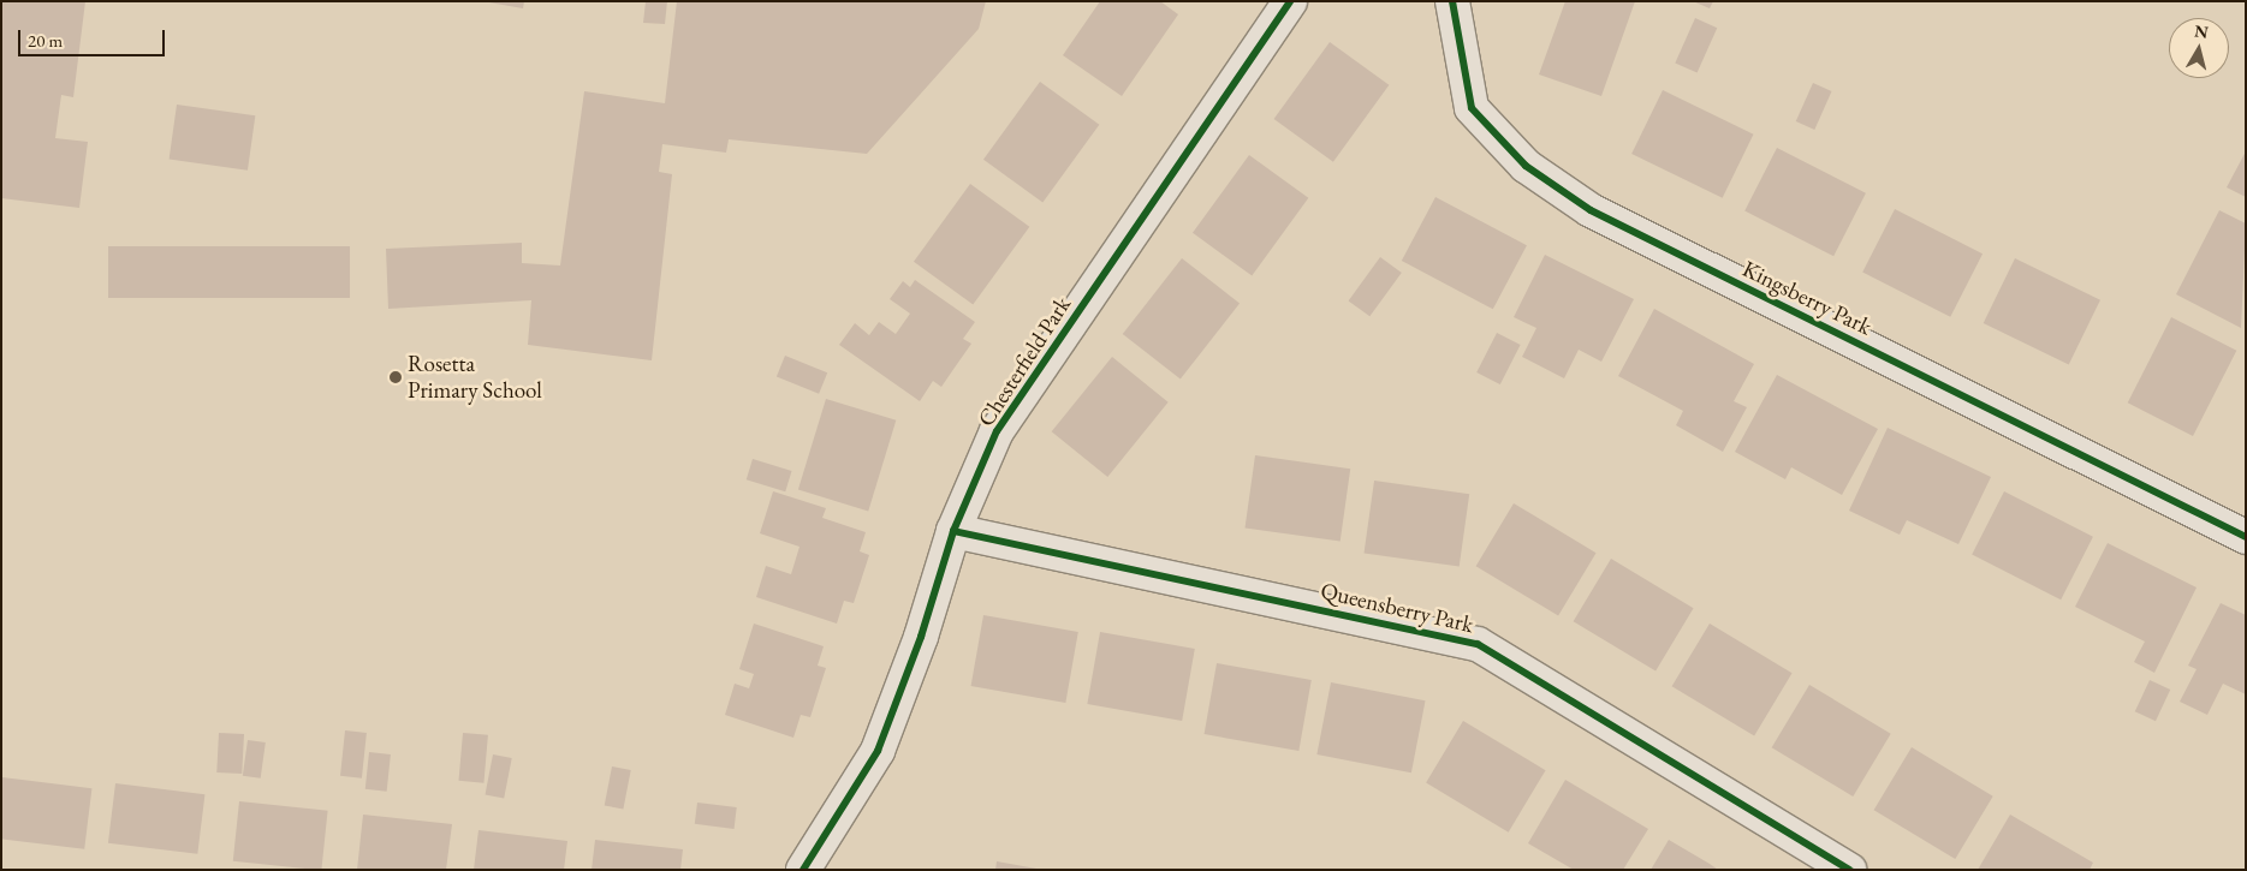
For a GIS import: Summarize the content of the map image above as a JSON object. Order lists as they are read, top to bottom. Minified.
{"streets":{"street":["Kingsberry Park","Chesterfield Park","Queensberry Park"]},"crossings":[["Chesterfield Park","Queensberry Park"]],"places":["Rosetta Primary School"],"scale_bar":"20 m","north":"top"}
